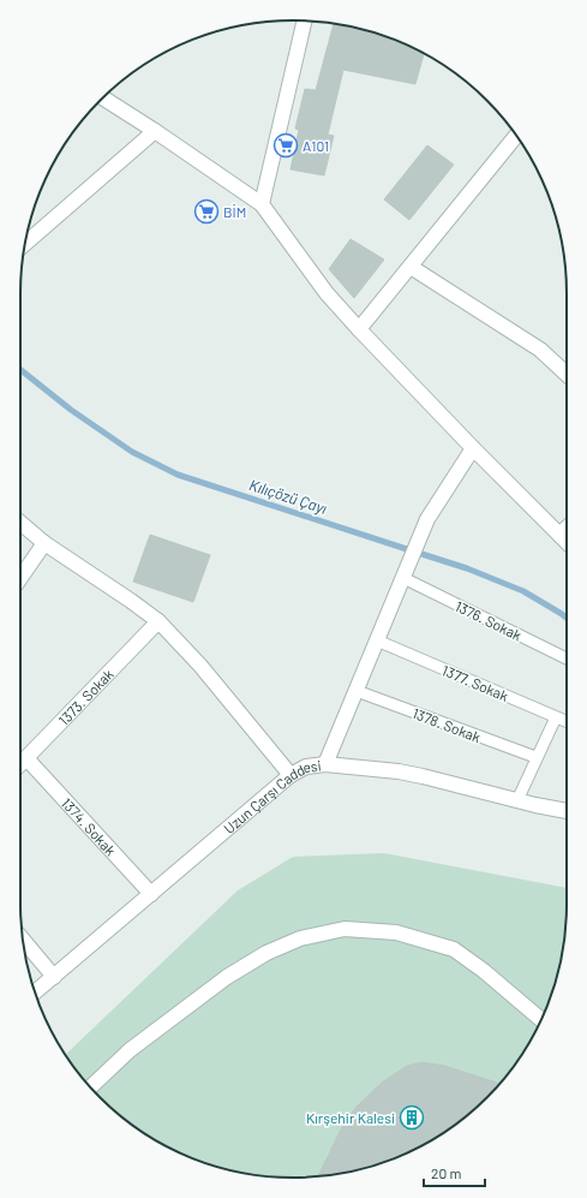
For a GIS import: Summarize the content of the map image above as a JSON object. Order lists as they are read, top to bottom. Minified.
{"streets":{"street":["1373. Sokak","Uzun Çarşı Caddesi","1374. Sokak"],"lane":["1376. Sokak","1377. Sokak","1378. Sokak"]},"crossings":[["1373. Sokak","1374. Sokak"],["Uzun Çarşı Caddesi","1374. Sokak"]],"water":["Kılıçözü Çayı"],"places":{"supermarket":["A101","BİM"],"building":["Kırşehir Kalesi"]},"scale_bar":"20 m"}
